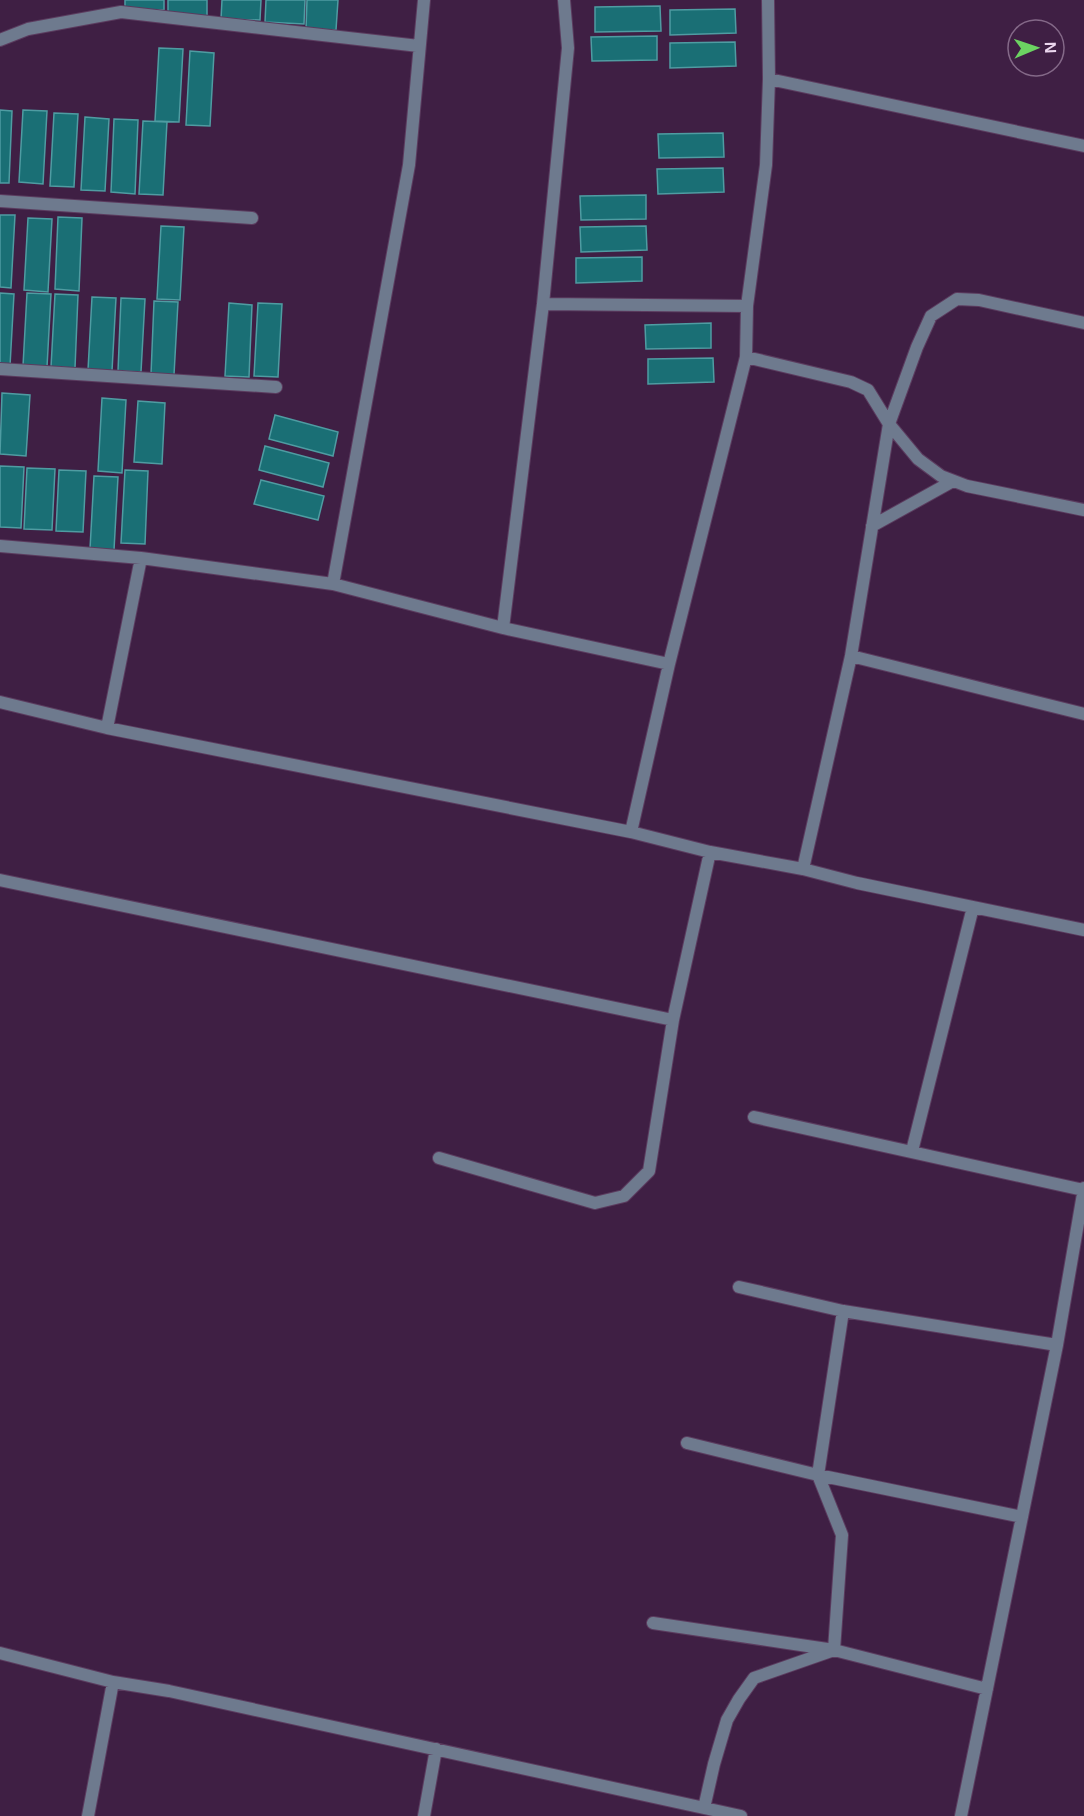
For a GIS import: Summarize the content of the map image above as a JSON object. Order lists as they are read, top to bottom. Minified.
{"north":"right"}
